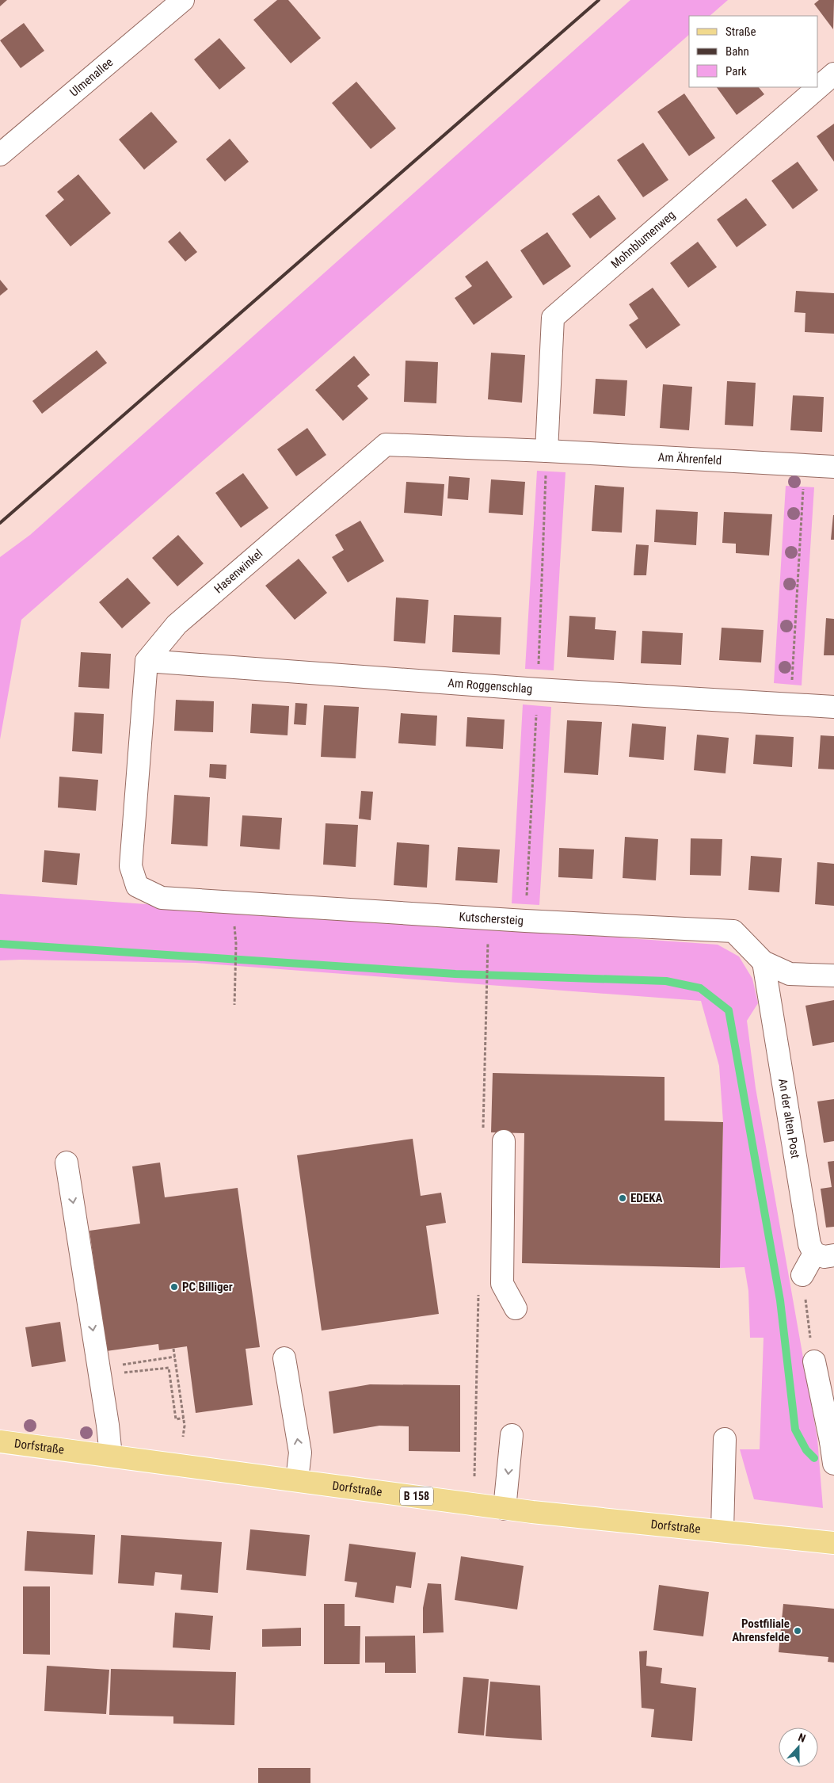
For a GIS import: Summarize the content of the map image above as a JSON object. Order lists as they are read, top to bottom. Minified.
{"streets":{"main road":["Dorfstraße","B 158"],"street":["Ulmenallee","Mohnblumenweg","Am Ährenfeld","Hasenwinkel","Am Roggenschlag","Kutschersteig","An der alten Post"]},"crossings":[["Mohnblumenweg","Am Ährenfeld"],["Mohnblumenweg","Hasenwinkel"],["Am Ährenfeld","Hasenwinkel"],["Hasenwinkel","Am Roggenschlag"],["Hasenwinkel","Kutschersteig"],["Am Roggenschlag","Kutschersteig"],["Kutschersteig","An der alten Post"]],"places":["EDEKA","PC Billiger","Postfiliale Ahrensfelde"],"legend":["Straße","Bahn","Park"],"north":"top"}
